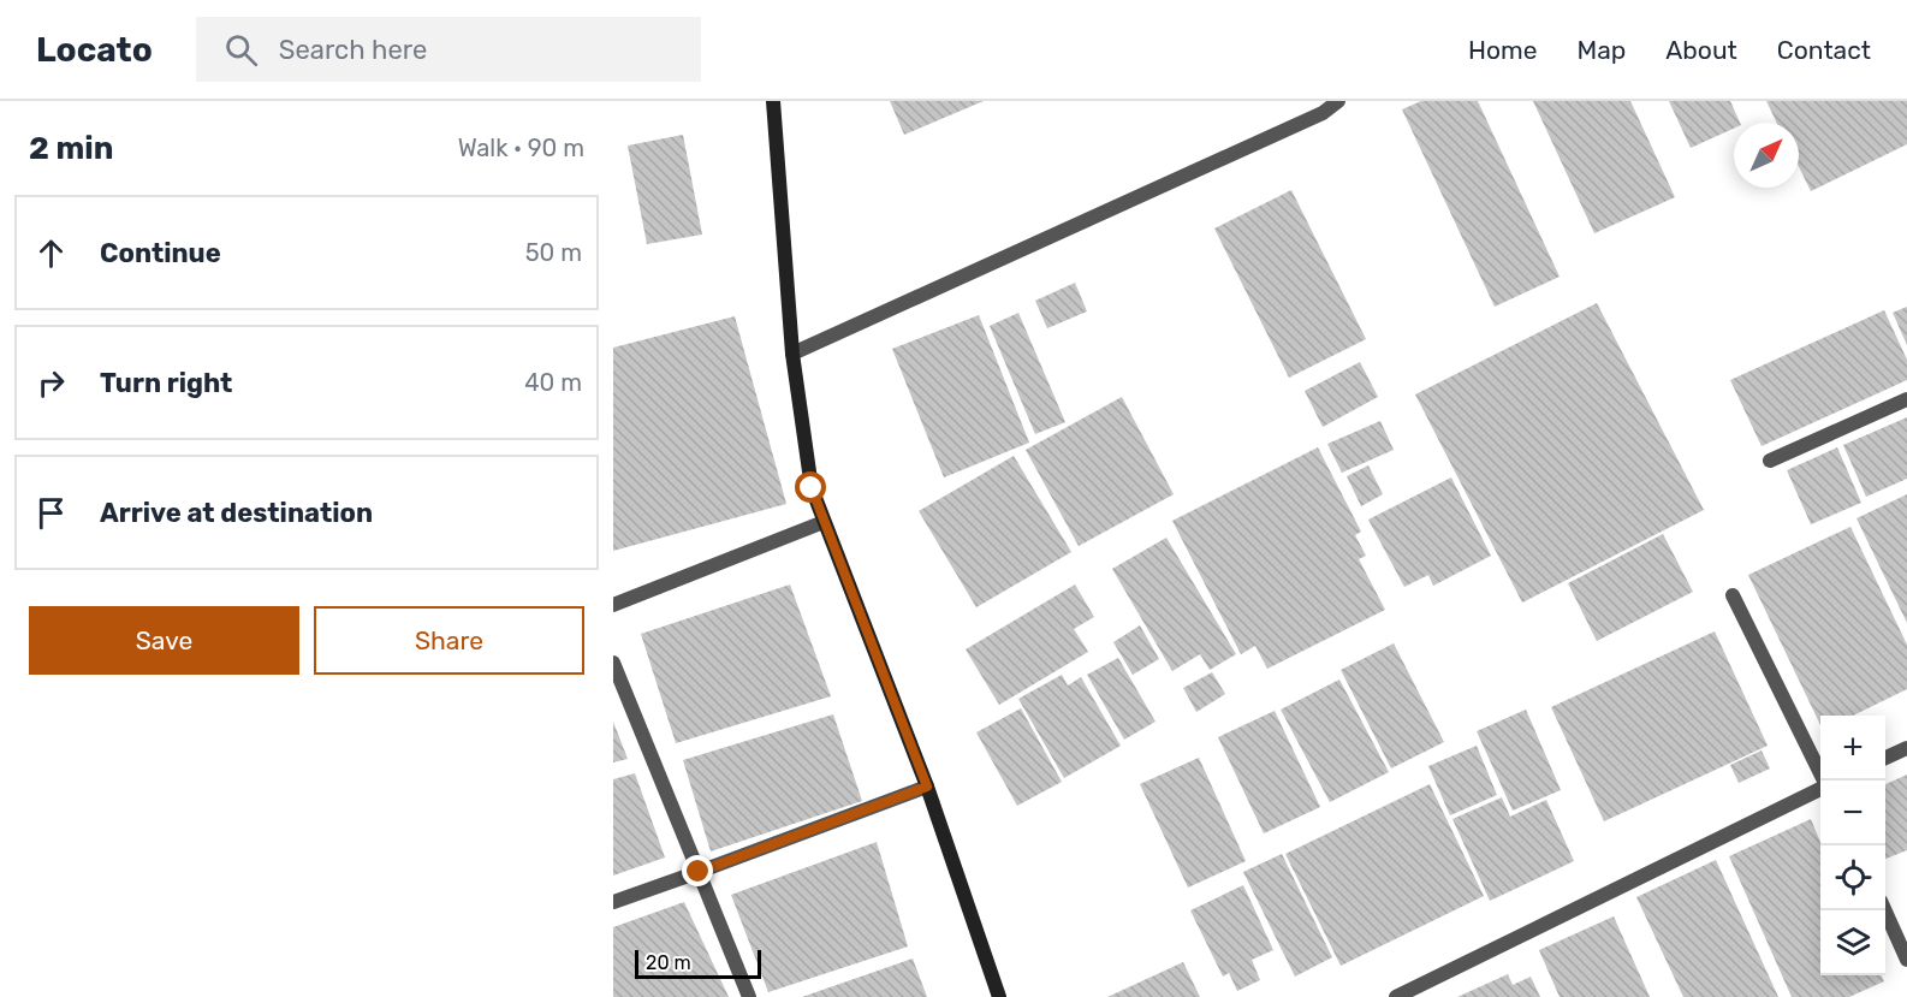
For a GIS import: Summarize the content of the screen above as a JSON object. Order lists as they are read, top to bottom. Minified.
{"scale_bar":"20 m","north":"top right","page":{"header":"Locato","search":"Search here","nav":["Home","Map","About","Contact"],"heading":["2 min","Walk · 90 m"],"list":[["Continue","50 m"],["Turn right","40 m"],"Arrive at destination"],"buttons":["Save","Share"],"map_buttons":["+","−"],"scale":"20 m"}}
